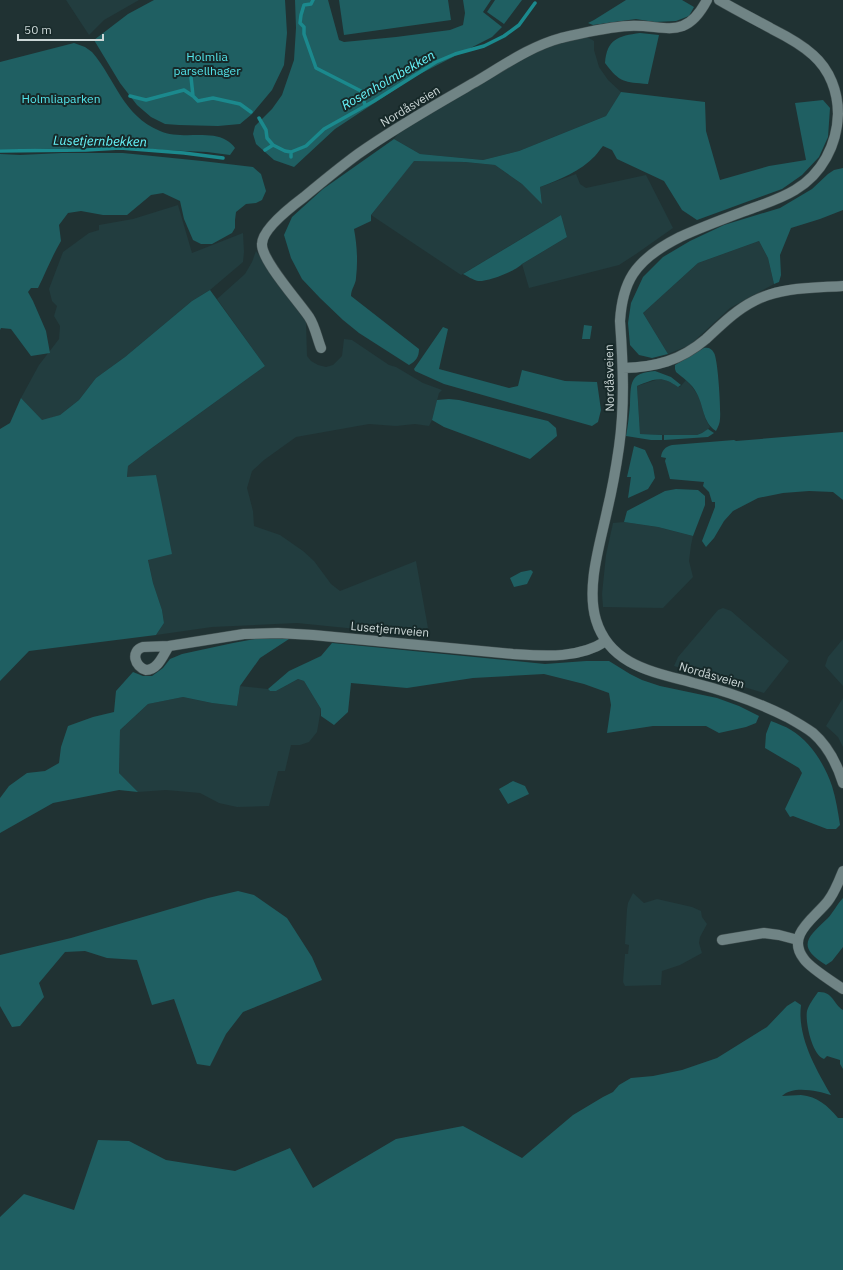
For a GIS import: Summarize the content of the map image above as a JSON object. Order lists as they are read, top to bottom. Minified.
{"streets":{"street":["Nordåsveien","Lusetjernveien"]},"crossings":[["Nordåsveien","Lusetjernveien"]],"water":["Rosenholmbekken","Lusetjernbekken"],"parks":["Holmlia parsellhager","Holmliaparken"],"scale_bar":"50 m"}
